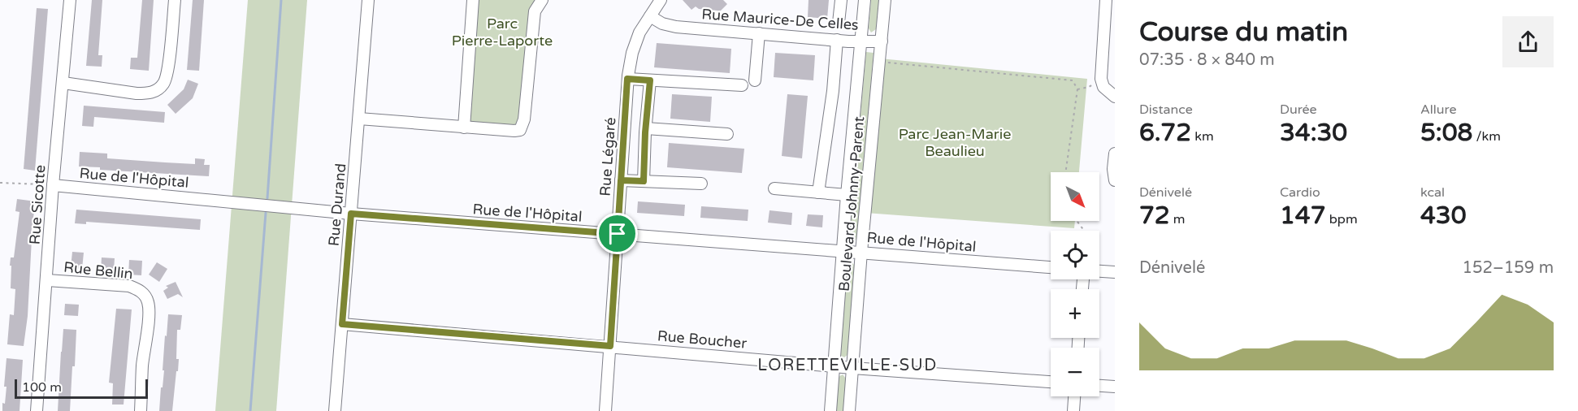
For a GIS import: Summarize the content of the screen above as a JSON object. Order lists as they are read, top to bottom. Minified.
{"streets":{"street":["Rue Maurice-De Celles","Rue Légaré","Rue de l'Hôpital","Boulevard Johnny-Parent","Rue Sicotte","Rue Durand","Rue Bellin","Rue Boucher"]},"crossings":[["Rue Maurice-De Celles","Rue Légaré"],["Rue Maurice-De Celles","Boulevard Johnny-Parent"],["Rue Légaré","Rue de l'Hôpital"],["Rue Légaré","Rue Boucher"],["Rue de l'Hôpital","Boulevard Johnny-Parent"],["Rue de l'Hôpital","Rue Sicotte"],["Rue de l'Hôpital","Rue Durand"],["Boulevard Johnny-Parent","Rue Boucher"],["Rue Sicotte","Rue Bellin"],["Rue Durand","Rue Boucher"]],"districts":["LORETTEVILLE-SUD"],"parks":["Parc Pierre-Laporte","Parc Jean-Marie Beaulieu"],"scale_bar":"100 m","north":"bottom right","page":{"heading":["Course du matin","07:35 · 8 × 840 m"],"stats":[["Distance","6.72 km"],["Durée","34:30"],["Allure","5:08 /km"],["Dénivelé","72 m"],["Cardio","147 bpm"],["kcal","430"]],"map_buttons":["+","−"],"chart":["Dénivelé","152–159 m"],"scale":"100 m"}}
